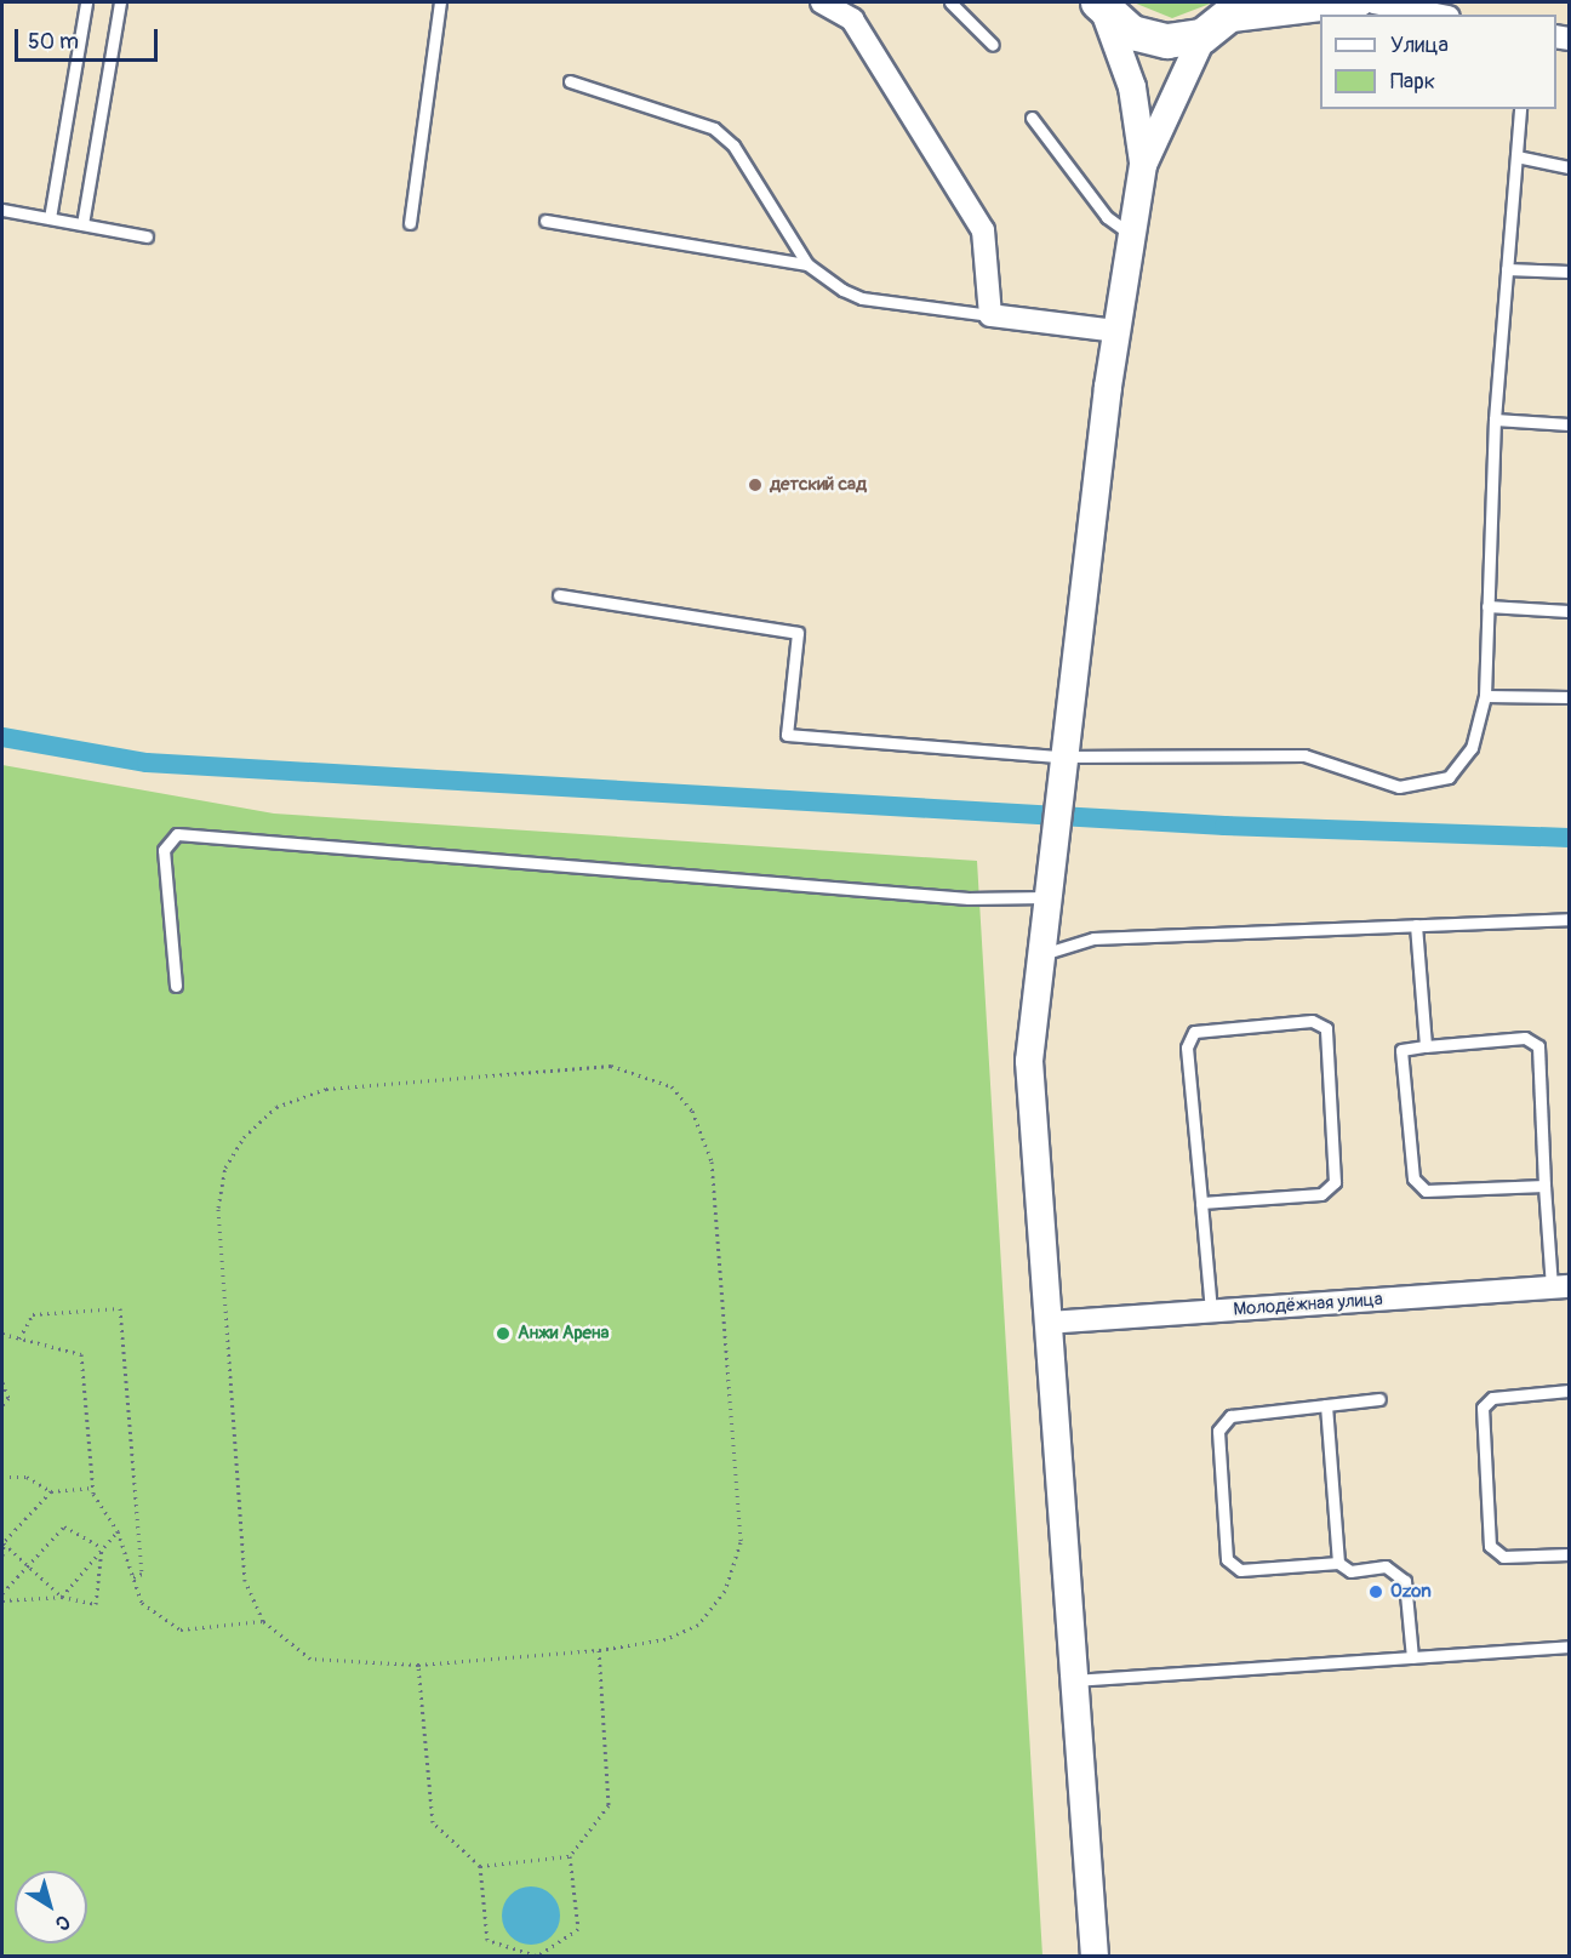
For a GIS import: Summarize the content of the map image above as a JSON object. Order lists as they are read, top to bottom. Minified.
{"streets":{"street":["Молодёжная улица"]},"places":["детский сад","Анжи Арена","Ozon"],"legend":["Улица","Парк"],"scale_bar":"50 m","north":"bottom right"}
